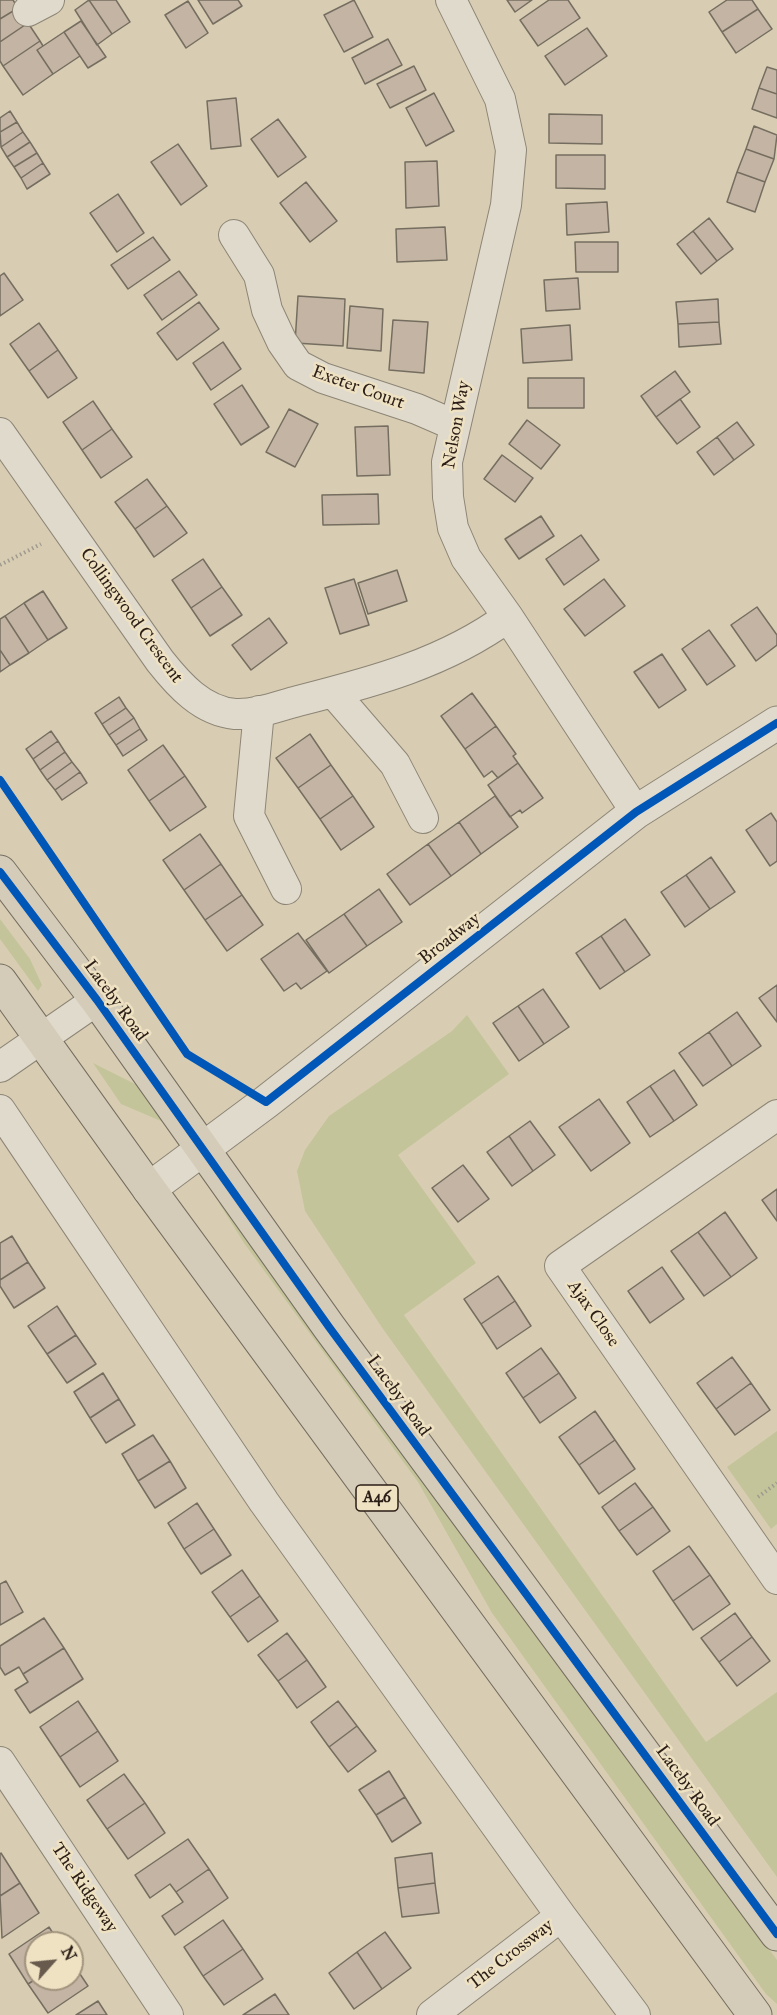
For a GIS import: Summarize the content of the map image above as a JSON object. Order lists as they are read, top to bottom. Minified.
{"streets":{"highway":["Laceby Road","A46"],"street":["Exeter Court","Nelson Way","Collingwood Crescent","Broadway","Ajax Close","The Ridgeway","The Crossway"]},"crossings":[["Exeter Court","Nelson Way"],["Nelson Way","Collingwood Crescent"],["Nelson Way","Broadway"],["Broadway","Laceby Road"],["Broadway","A46"],["Laceby Road","A46"]],"north":"top right"}
